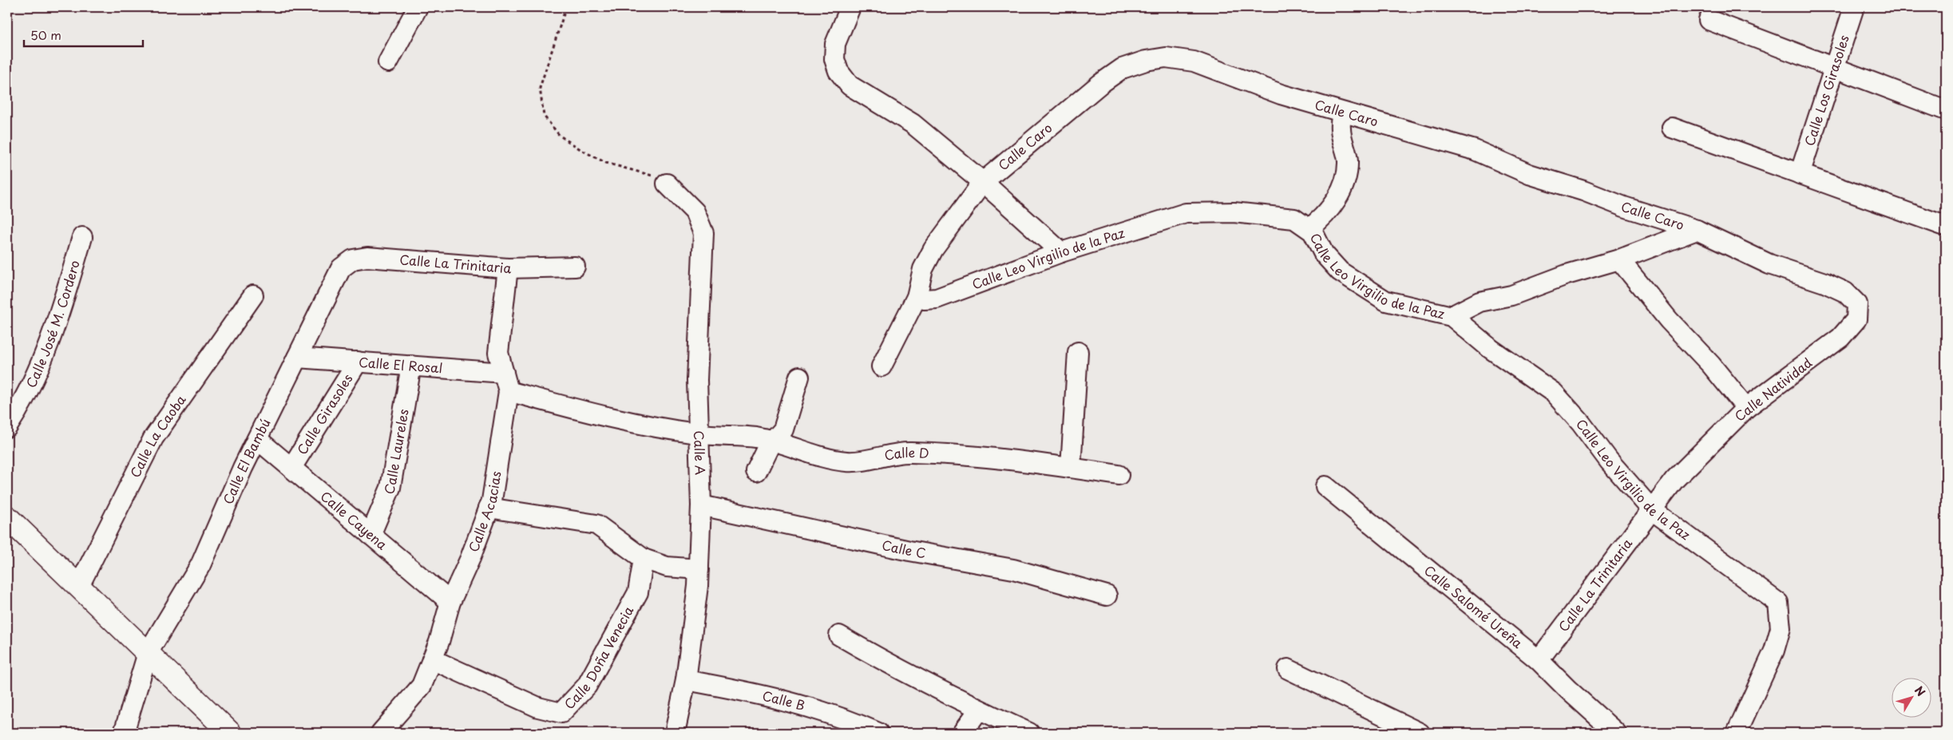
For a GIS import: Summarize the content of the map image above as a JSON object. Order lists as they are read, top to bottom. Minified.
{"streets":{"street":["Calle Los Girasoles","Calle Caro","Calle Leo Virgilio de la Paz","Calle La Trinitaria","Calle José M. Cordero","Calle El Rosal","Calle Natividad","Calle Girasoles","Calle La Caoba","Calle Laureles","Calle A","Calle D","Calle El Bambú","Calle Acacias","Calle Cayena","Calle C","Calle Salomé Ureña","Calle Doña Venecia","Calle B"]},"crossings":[["Calle Caro","Calle Leo Virgilio de la Paz"],["Calle Caro","Calle Natividad"],["Calle Leo Virgilio de la Paz","Calle La Trinitaria"],["Calle Leo Virgilio de la Paz","Calle Natividad"],["Calle La Trinitaria","Calle Natividad"],["Calle La Trinitaria","Calle El Bambú"],["Calle La Trinitaria","Calle Acacias"],["Calle La Trinitaria","Calle Salomé Ureña"],["Calle El Rosal","Calle Girasoles"],["Calle El Rosal","Calle Laureles"],["Calle El Rosal","Calle El Bambú"],["Calle El Rosal","Calle Acacias"],["Calle Girasoles","Calle Cayena"],["Calle Laureles","Calle Cayena"],["Calle A","Calle D"],["Calle A","Calle C"],["Calle A","Calle B"],["Calle D","Calle Acacias"],["Calle El Bambú","Calle Cayena"],["Calle Acacias","Calle Cayena"],["Calle Acacias","Calle Doña Venecia"]],"scale_bar":"50 m","north":"top right"}
